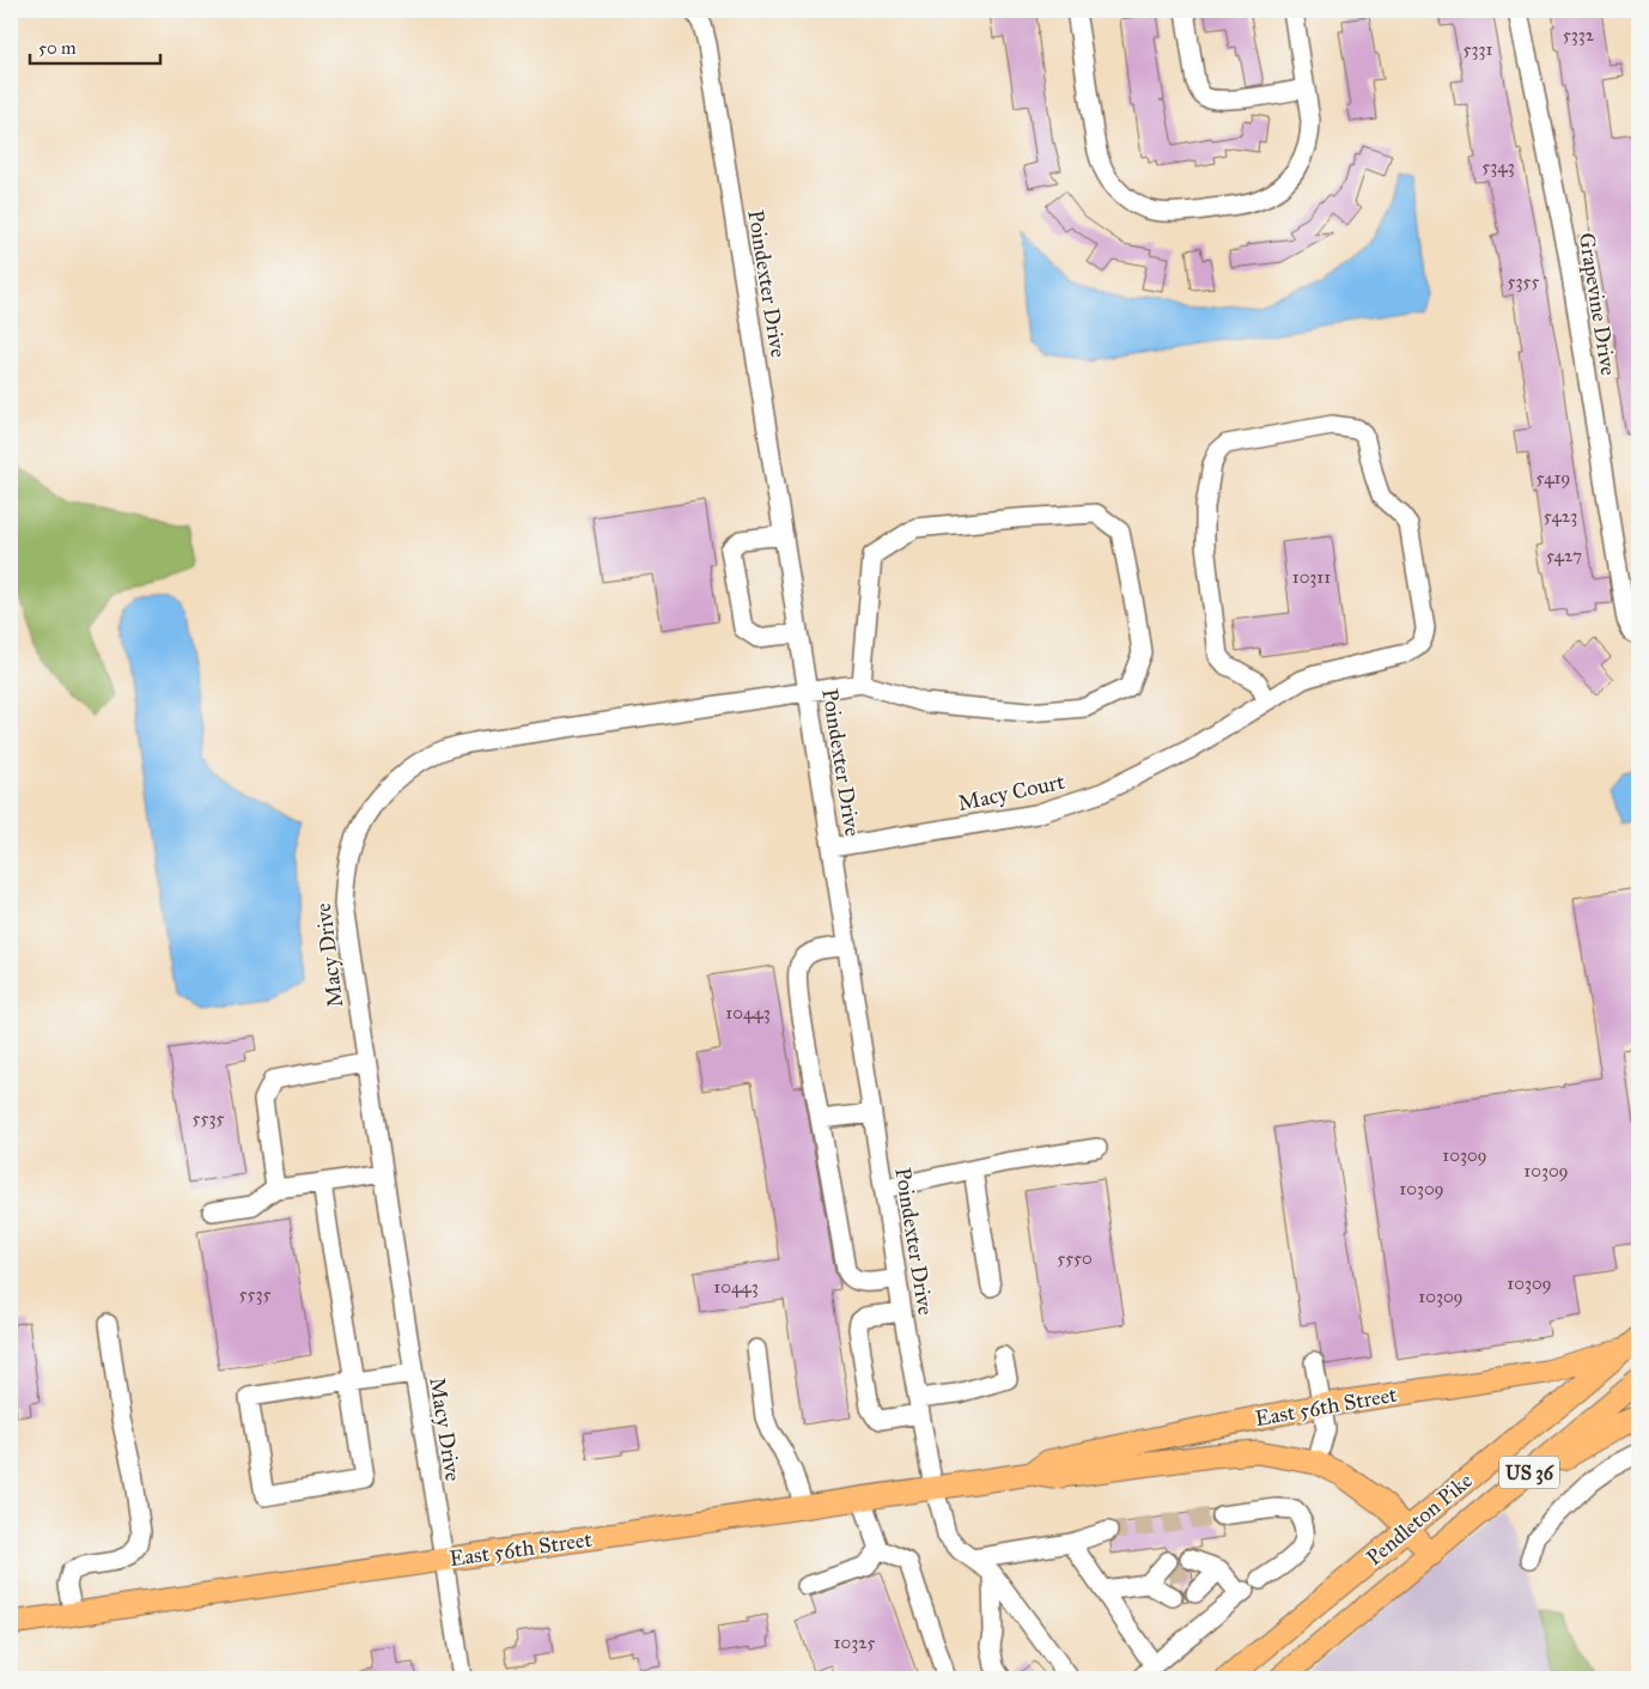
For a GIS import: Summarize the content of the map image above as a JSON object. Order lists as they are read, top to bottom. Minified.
{"streets":{"main road":["East 56th Street","US 36","Pendleton Pike"],"street":["Poindexter Drive","Grapevine Drive","Macy Court","Macy Drive"]},"crossings":[["Poindexter Drive","Macy Court"],["Poindexter Drive","Macy Drive"],["Poindexter Drive","East 56th Street"],["Macy Drive","East 56th Street"],["East 56th Street","Pendleton Pike"]],"house_numbers":["5332","5331","5343","5355","5419","5423","5427","10311","10443","5535","10309","10309","10309","5550","10309","10443","5535","10309","10325"],"scale_bar":"50 m"}
